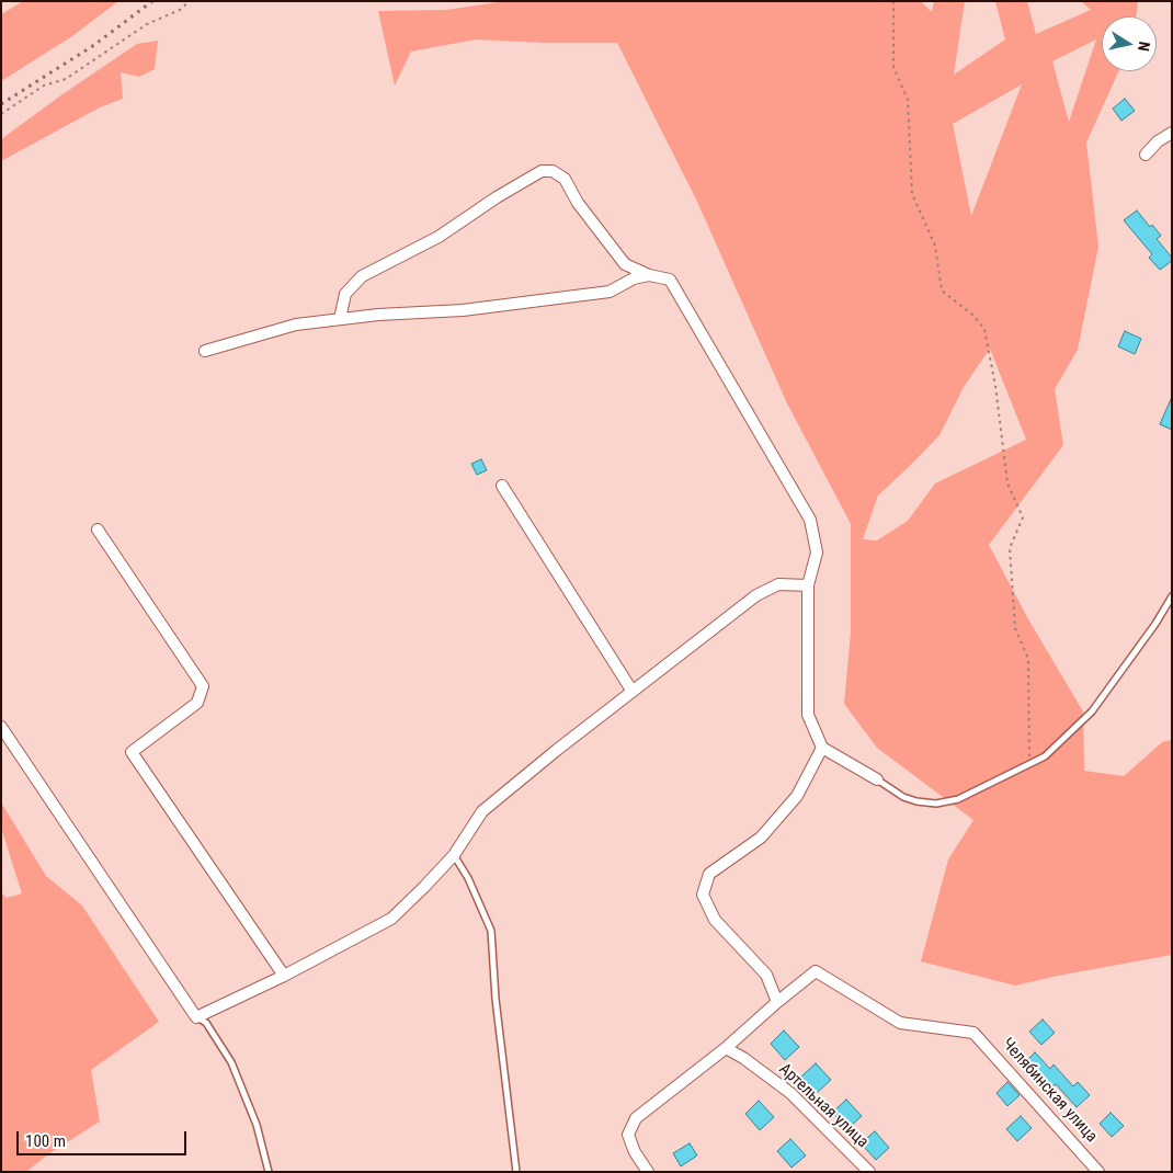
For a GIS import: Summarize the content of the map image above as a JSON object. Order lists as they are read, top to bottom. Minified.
{"streets":{"street":["Челябинская улица","Артельная улица"]},"scale_bar":"100 m","north":"right"}
